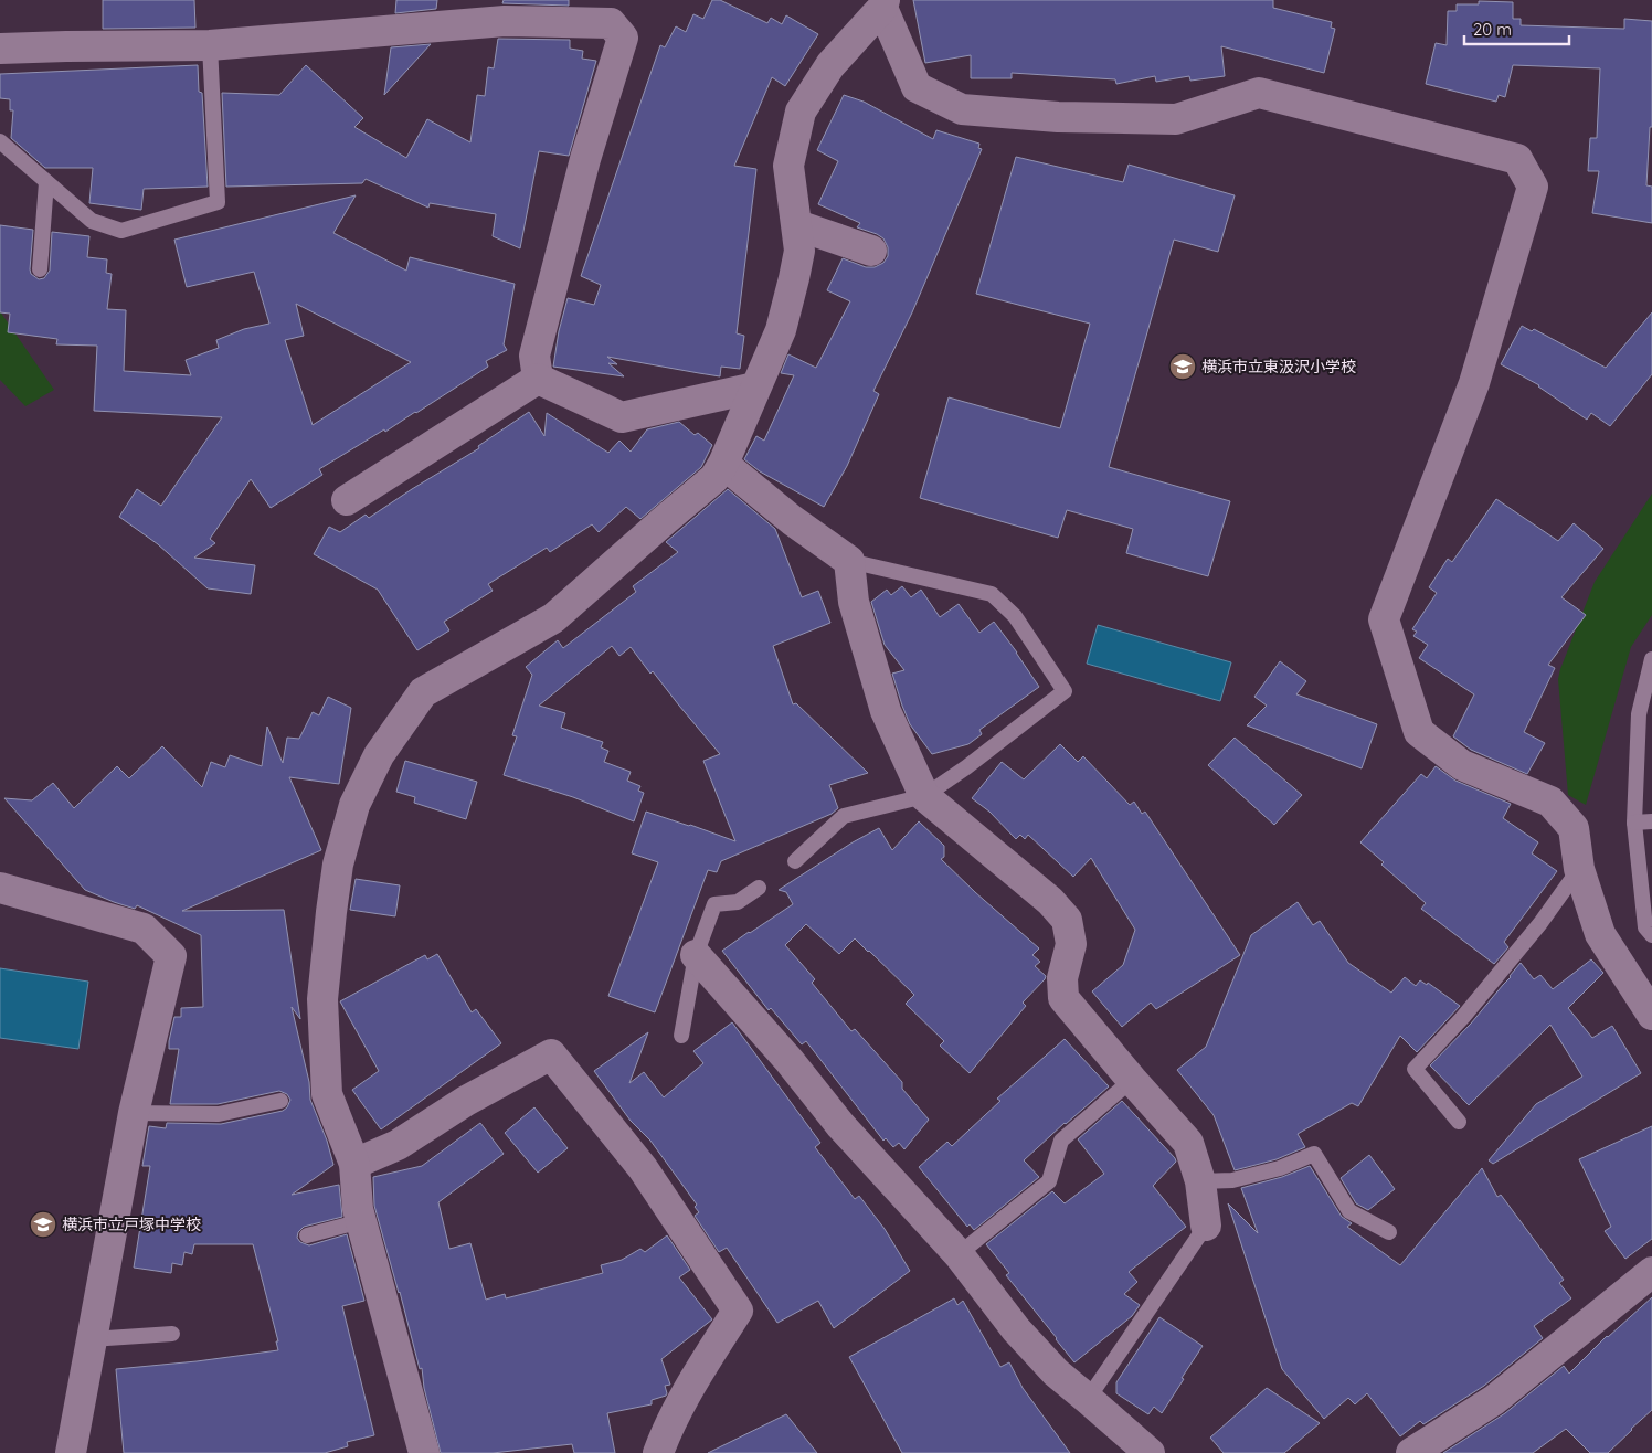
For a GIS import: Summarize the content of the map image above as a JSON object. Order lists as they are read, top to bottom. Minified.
{"places":{"school or university":["横浜市立東汲沢小学校","横浜市立戸塚中学校"]},"scale_bar":"20 m"}
